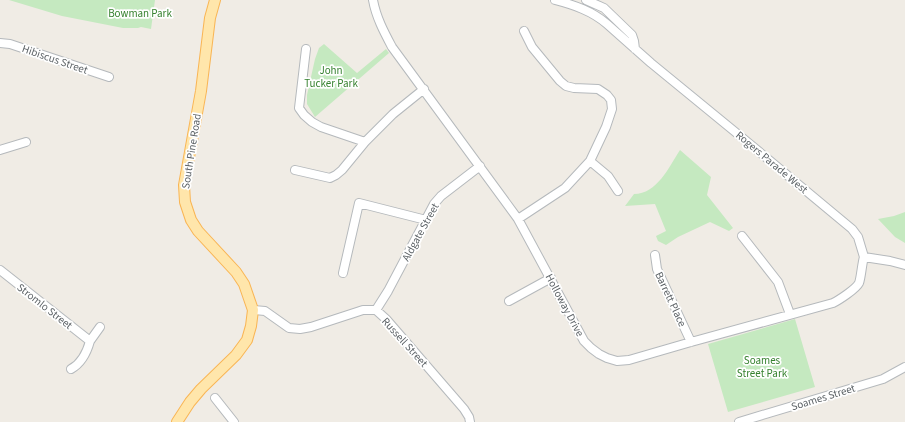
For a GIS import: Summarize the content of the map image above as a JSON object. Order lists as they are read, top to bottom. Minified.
{"streets":{"main road":["South Pine Road"],"street":["Hibiscus Street","Rogers Parade West","Aldgate Street","Barrett Place","Holloway Drive","Stromlo Street","Russell Street","Soames Street"]},"crossings":[["South Pine Road","Russell Street"],["Rogers Parade West","Holloway Drive"],["Aldgate Street","Holloway Drive"],["Aldgate Street","Russell Street"],["Barrett Place","Holloway Drive"]],"parks":["Bowman Park","John Tucker Park","Soames Street Park"]}
